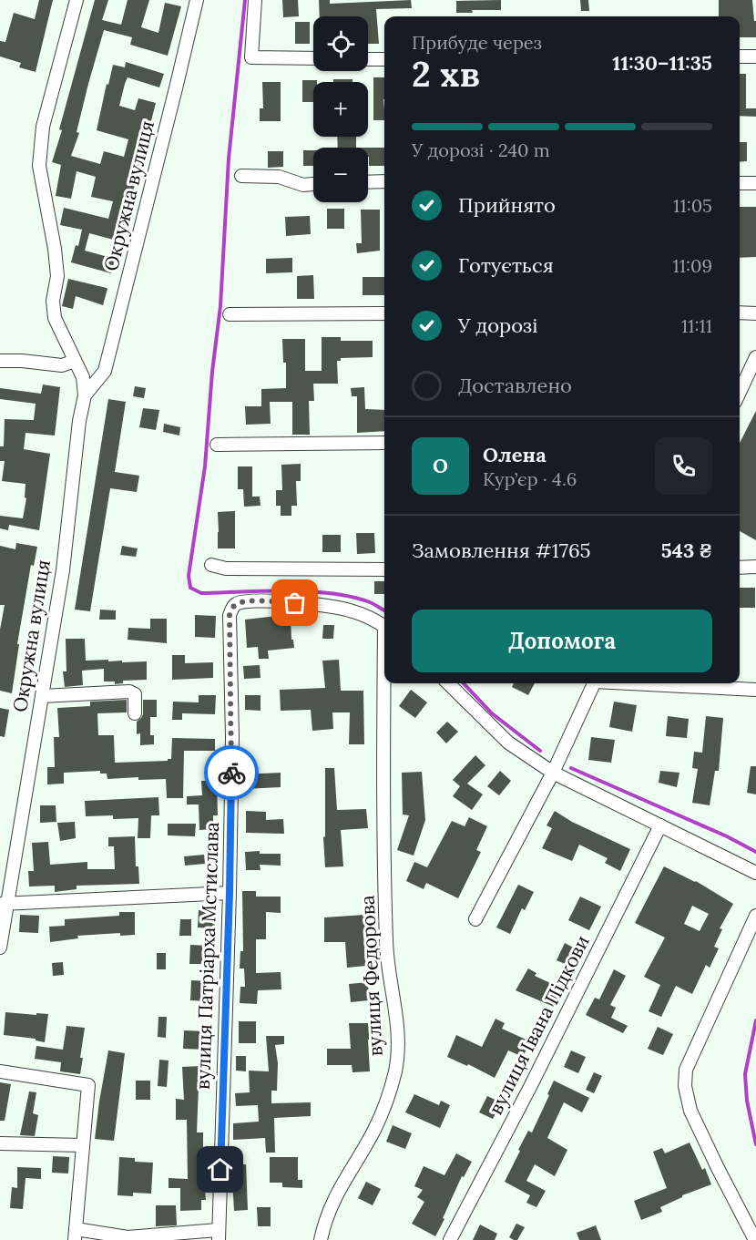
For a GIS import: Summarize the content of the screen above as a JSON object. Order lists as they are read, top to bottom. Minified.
{"streets":{"street":["Окружна вулиця","вулиця Патріарха Мстислава","вулиця Федорова","вулиця Івана Підкови"]},"page":{"map_buttons":["+","−"],"heading":["2 хв","Прибуде через","11:30–11:35"],"panel":["Олена","Кур’єр · 4.6","Замовлення #1765","543 ₴"],"bar":"У дорозі · 240 m","list":[["Прийнято","11:05"],["Готується","11:09"],["У дорозі","11:11"],"Доставлено"],"round":"О","buttons":"Допомога"}}
